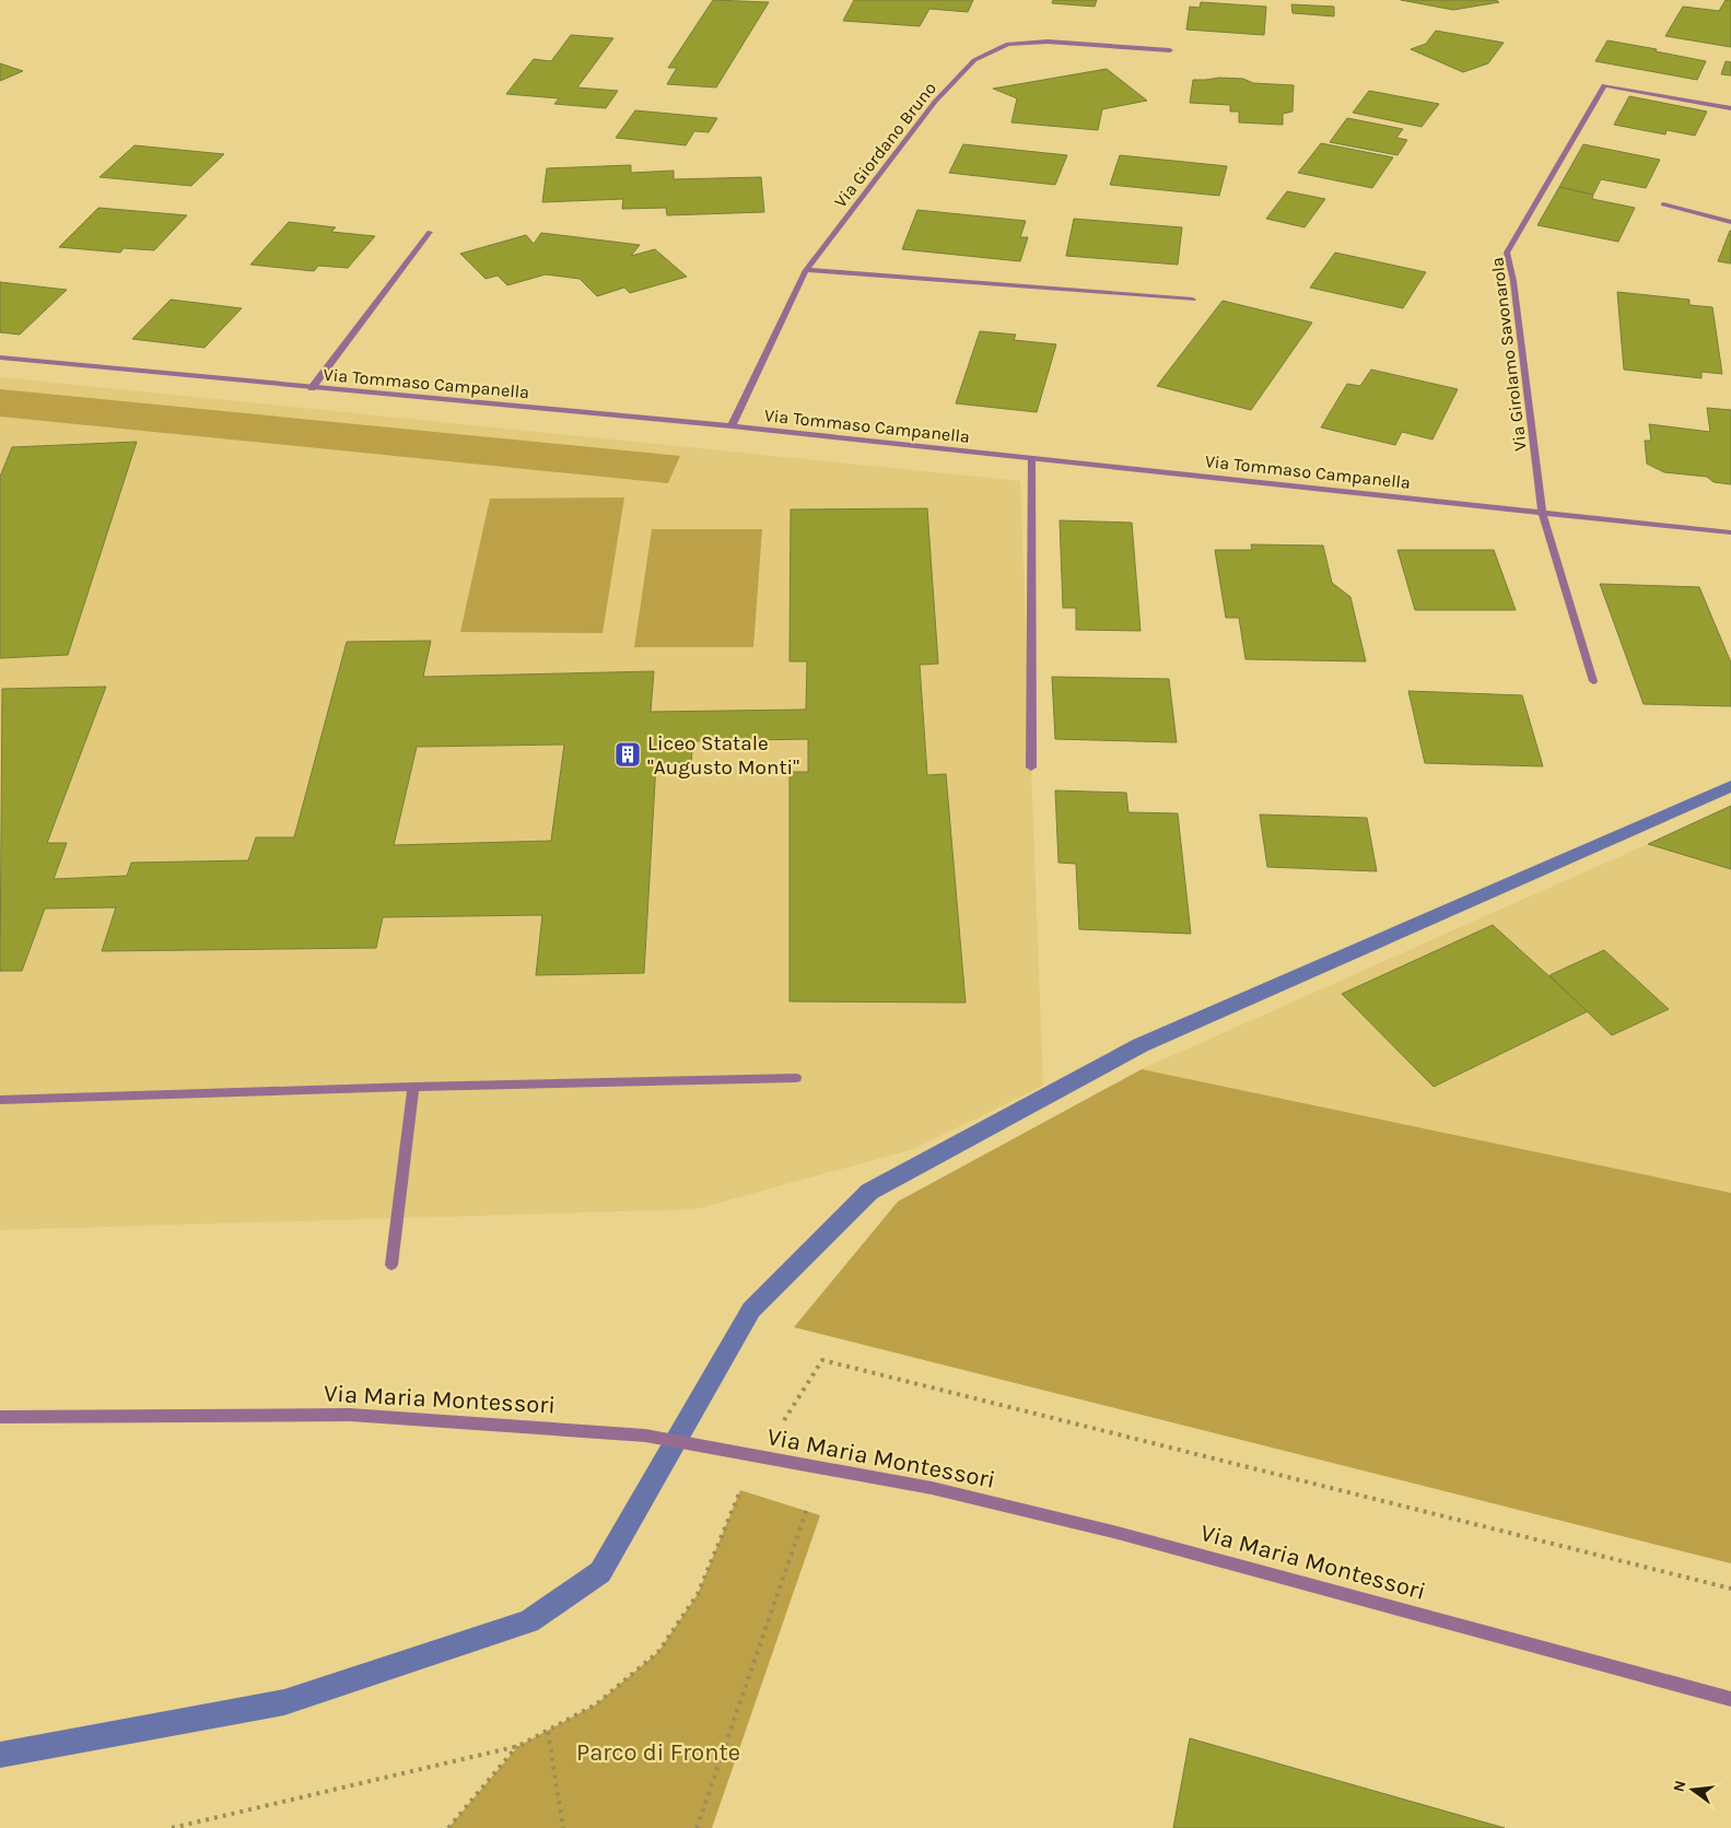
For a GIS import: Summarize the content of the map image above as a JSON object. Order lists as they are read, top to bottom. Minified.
{"streets":{"street":["Via Giordano Bruno","Via Girolamo Savonarola","Via Tommaso Campanella","Via Maria Montessori"]},"crossings":[["Via Giordano Bruno","Via Tommaso Campanella"],["Via Girolamo Savonarola","Via Tommaso Campanella"]],"parks":["Parco di Fronte"],"places":{"building":["Liceo Statale \"Augusto Monti\""]},"north":"left"}
